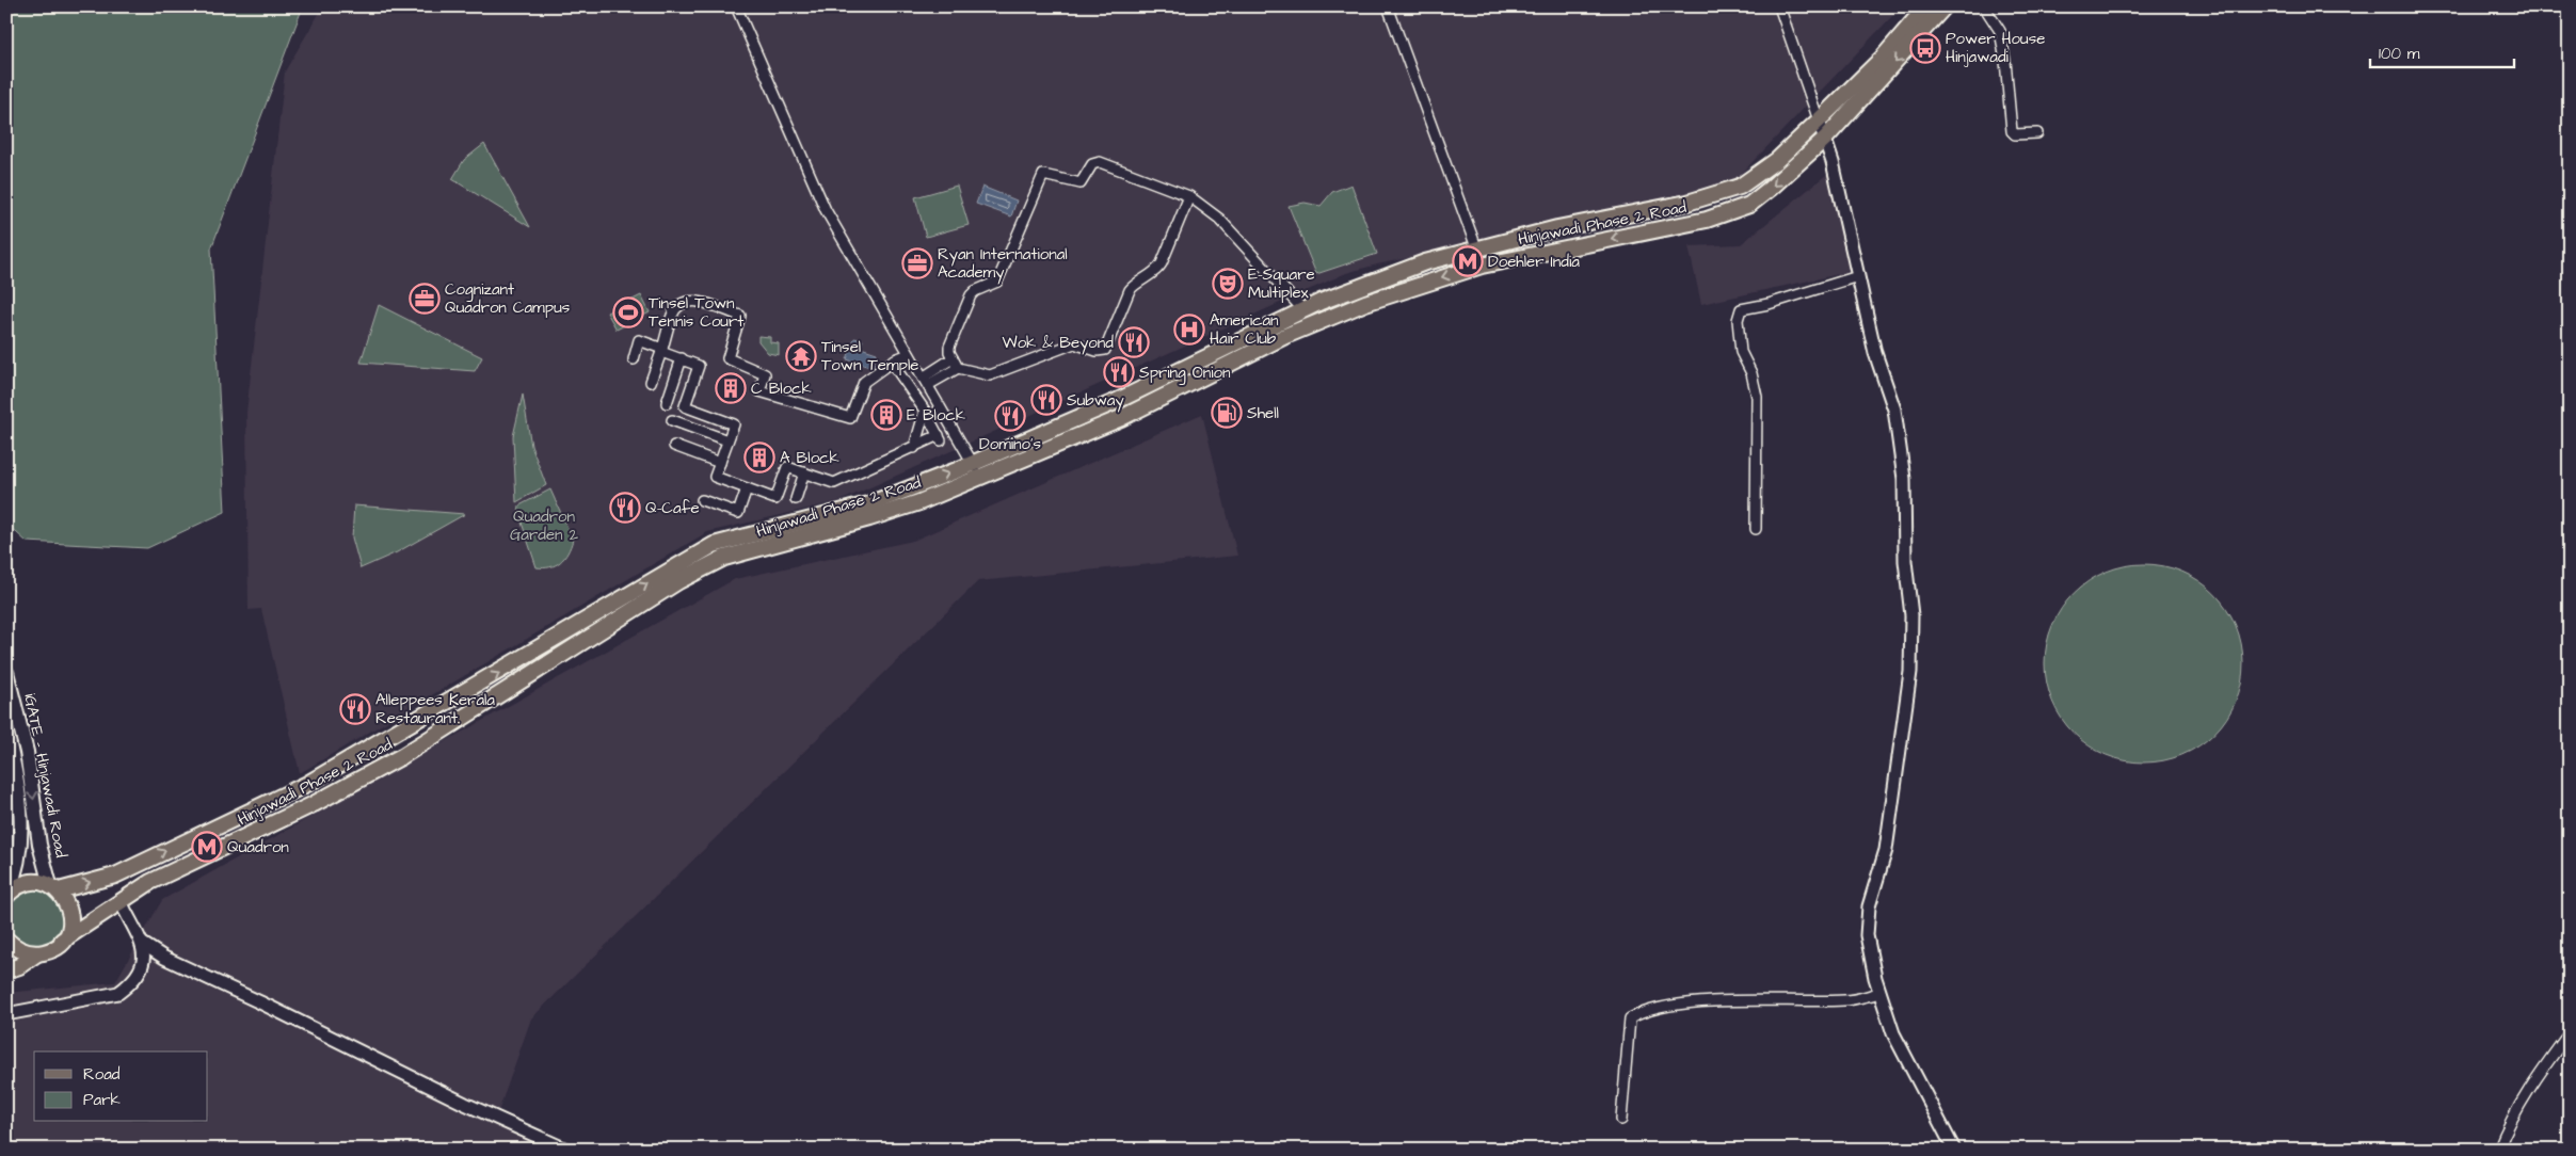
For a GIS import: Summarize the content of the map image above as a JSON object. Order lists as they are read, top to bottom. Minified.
{"streets":{"main road":["Hinjawadi Phase 2 Road","iGATE - Hinjawadi Road"]},"crossings":[["Hinjawadi Phase 2 Road","iGATE - Hinjawadi Road"]],"parks":["Quadron Garden 2"],"places":{"bus stop":["Power House Hinjawadi"],"metro station":["Doehler India","Quadron"],"office":["Ryan International Academy","Cognizant Quadron Campus"],"theatre":["E-Square Multiplex"],"sports":["Tinsel Town Tennis Court"],"hospital":["American Hair Club"],"restaurant":["Wok & Beyond","Spring Onion","Subway","Domino's","Q-Cafe","Alleppees Kerala Restaurant."],"temple":["Tinsel Town Temple"],"building":["C Block","E Block","A Block"],"fuel station":["Shell"]},"legend":["Road","Park"],"scale_bar":"100 m"}
